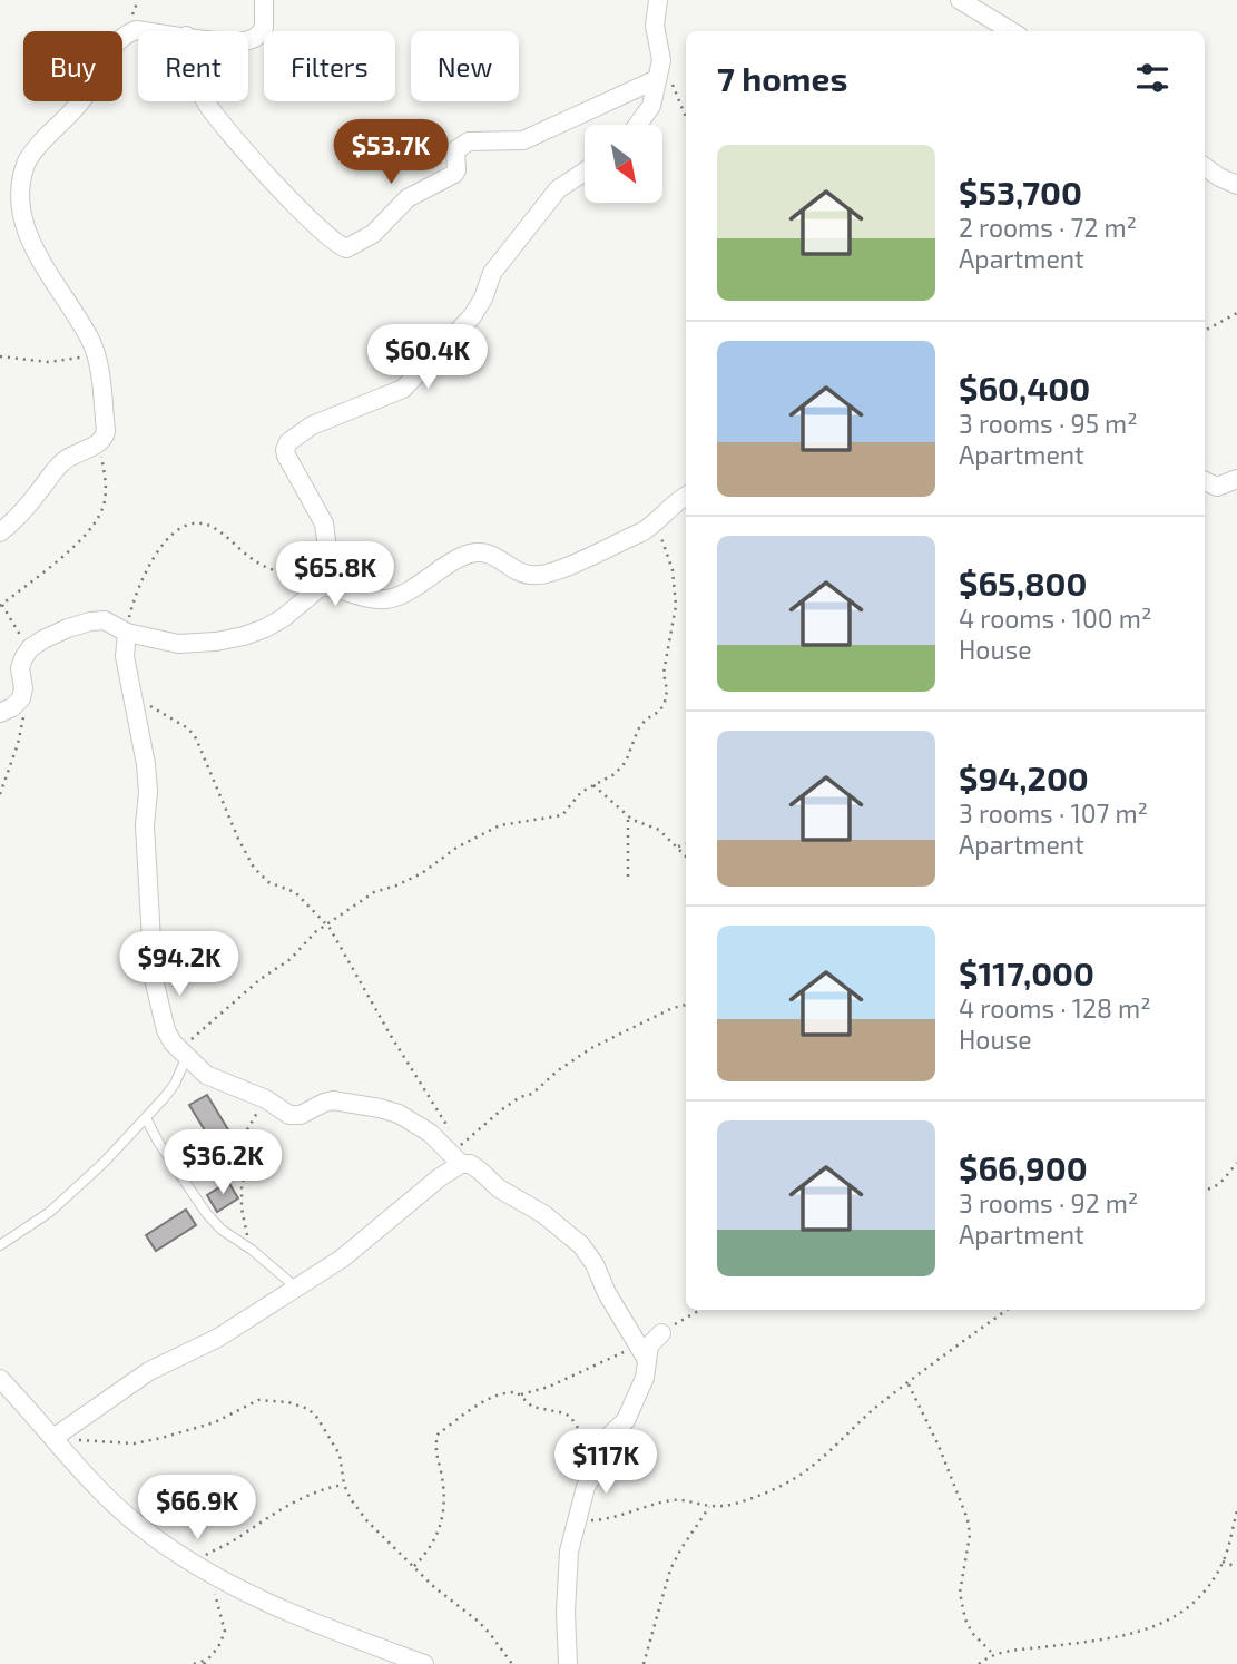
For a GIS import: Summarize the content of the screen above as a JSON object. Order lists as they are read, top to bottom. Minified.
{"north":"bottom right","page":{"chip":["Buy","Rent","Filters","New"],"heading":"7 homes","price":["$53.7K","$60.4K","$65.8K","$94.2K","$36.2K","$117K","$66.9K"],"list":[{"name":"$53,700","note":"2 rooms · 72 m² · Apartment"},{"name":"$60,400","note":"3 rooms · 95 m² · Apartment"},{"name":"$65,800","note":"4 rooms · 100 m² · House"},{"name":"$94,200","note":"3 rooms · 107 m² · Apartment"},{"name":"$117,000","note":"4 rooms · 128 m² · House"},{"name":"$66,900","note":"3 rooms · 92 m² · Apartment"}]}}
